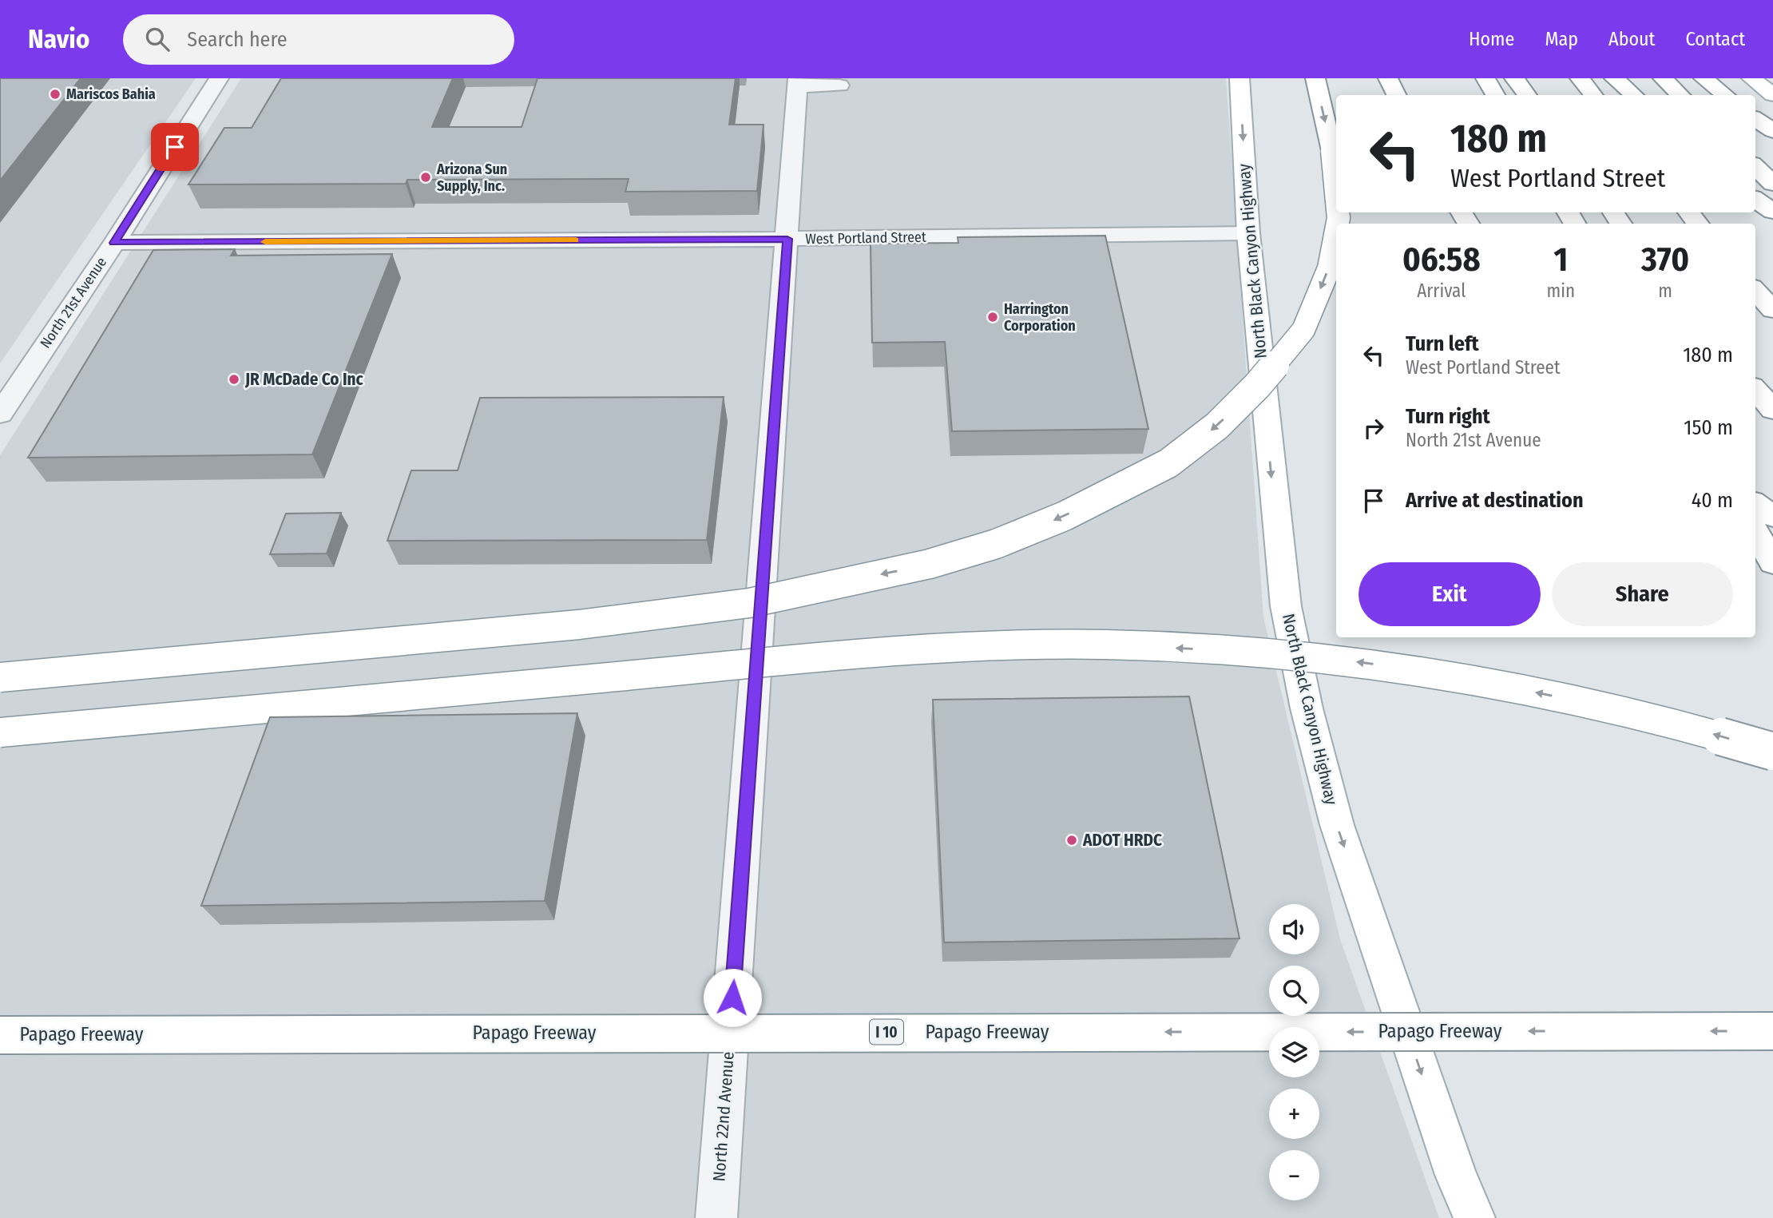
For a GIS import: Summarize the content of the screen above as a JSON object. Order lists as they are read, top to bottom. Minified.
{"streets":{"main road":["North Black Canyon Highway","Papago Freeway","I 10"],"street":["West Portland Street","North 21st Avenue","North 22nd Avenue"]},"crossings":[["West Portland Street","North Black Canyon Highway"],["West Portland Street","North 21st Avenue"],["West Portland Street","North 22nd Avenue"]],"one_way":["North Black Canyon Highway","Papago Freeway"],"places":["Mariscos Bahia","Arizona Sun Supply, Inc.","Harrington Corporation","JR McDade Co Inc","ADOT HRDC"],"page":{"header":"Navio","search":"Search here","nav":["Home","Map","About","Contact"],"turn":["180 m","West Portland Street"],"eta":["06:58","Arrival","1","min","370","m"],"list":[{"name":"Turn left","note":"West Portland Street","value":"180 m"},{"name":"Turn right","note":"North 21st Avenue","value":"150 m"},{"name":"Arrive at destination","value":"40 m"}],"buttons":["Exit","Share"],"map_buttons":["+","−"]}}
